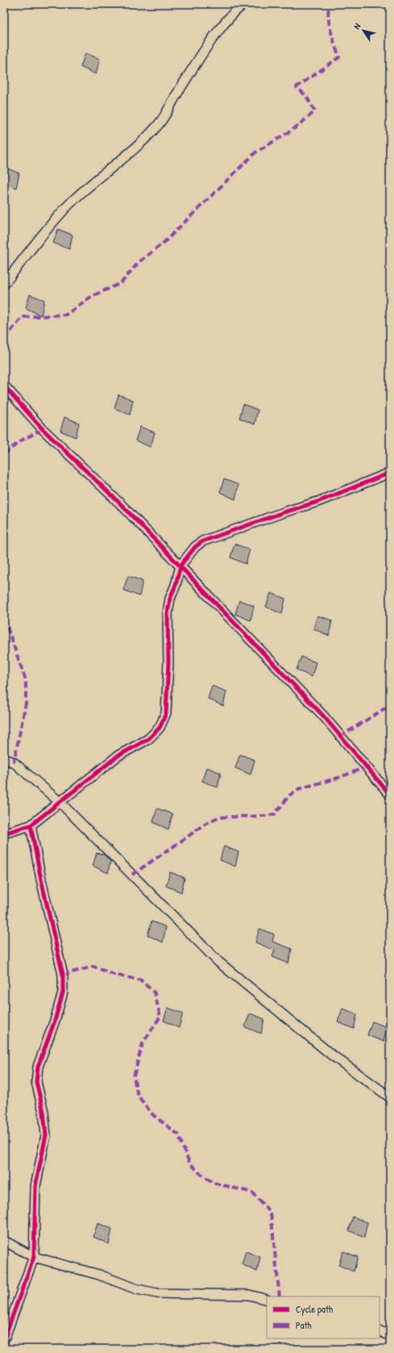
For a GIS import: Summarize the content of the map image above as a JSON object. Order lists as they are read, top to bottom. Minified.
{"legend":["Cycle path","Path"],"north":"top left"}
